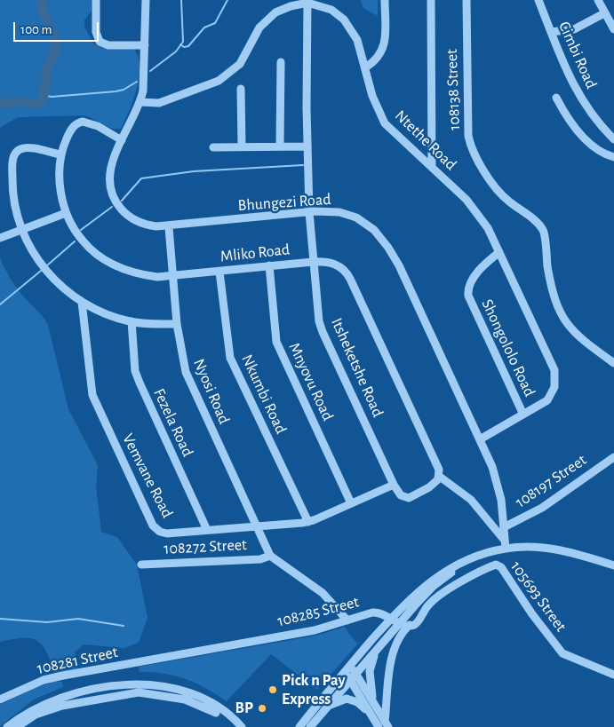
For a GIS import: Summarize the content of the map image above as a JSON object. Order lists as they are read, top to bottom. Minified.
{"streets":{"street":["Cimbi Road","108138 Street","Ntethe Road","Bhungezi Road","Mliko Road","Shongololo Road","Itsheketshe Road","Mnyovu Road","Nyosi Road","Nkumbi Road","Fezela Road","Vemvane Road","108197 Street","108272 Street","105693 Street","108285 Street","108281 Street"]},"crossings":[["Ntethe Road","Bhungezi Road"],["Ntethe Road","Shongololo Road"],["Ntethe Road","Itsheketshe Road"],["Bhungezi Road","Mliko Road"],["Bhungezi Road","Itsheketshe Road"],["Bhungezi Road","Nyosi Road"],["Bhungezi Road","108197 Street"],["Mliko Road","Itsheketshe Road"],["Mliko Road","Mnyovu Road"],["Mliko Road","Nyosi Road"],["Mliko Road","Nkumbi Road"],["Itsheketshe Road","Vemvane Road"],["Mnyovu Road","Vemvane Road"],["Nyosi Road","Vemvane Road"],["Nyosi Road","108272 Street"],["Nkumbi Road","Vemvane Road"],["Fezela Road","Vemvane Road"],["108285 Street","108281 Street"]],"places":["Pick n Pay Express","BP"],"scale_bar":"100 m"}
